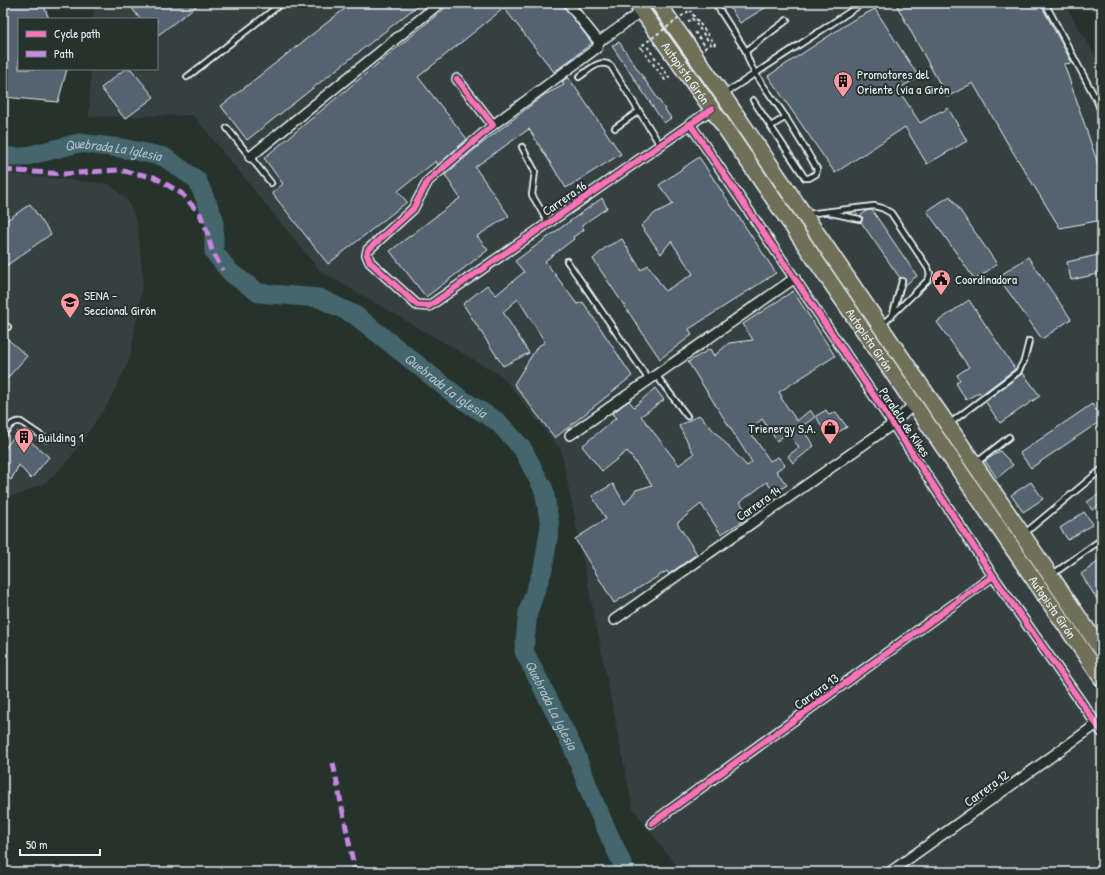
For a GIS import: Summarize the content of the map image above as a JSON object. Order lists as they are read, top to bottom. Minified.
{"streets":{"highway":["Autopista Girón"],"street":["Carrera 16","Paralela de Kikes","Carrera 14","Carrera 13","Carrera 12"]},"crossings":[["Autopista Girón","Carrera 16"],["Autopista Girón","Carrera 14"],["Carrera 16","Paralela de Kikes"],["Paralela de Kikes","Carrera 14"],["Paralela de Kikes","Carrera 13"],["Paralela de Kikes","Carrera 12"]],"water":["Quebrada La Iglesia"],"places":{"building":["Promotores del Oriente (vía a Girón","Building 1"],"public building":["Coordinadora"],"school or university":["SENA - Seccional Girón"],"shop":["Trienergy S.A."]},"legend":["Cycle path","Path"],"scale_bar":"50 m"}
